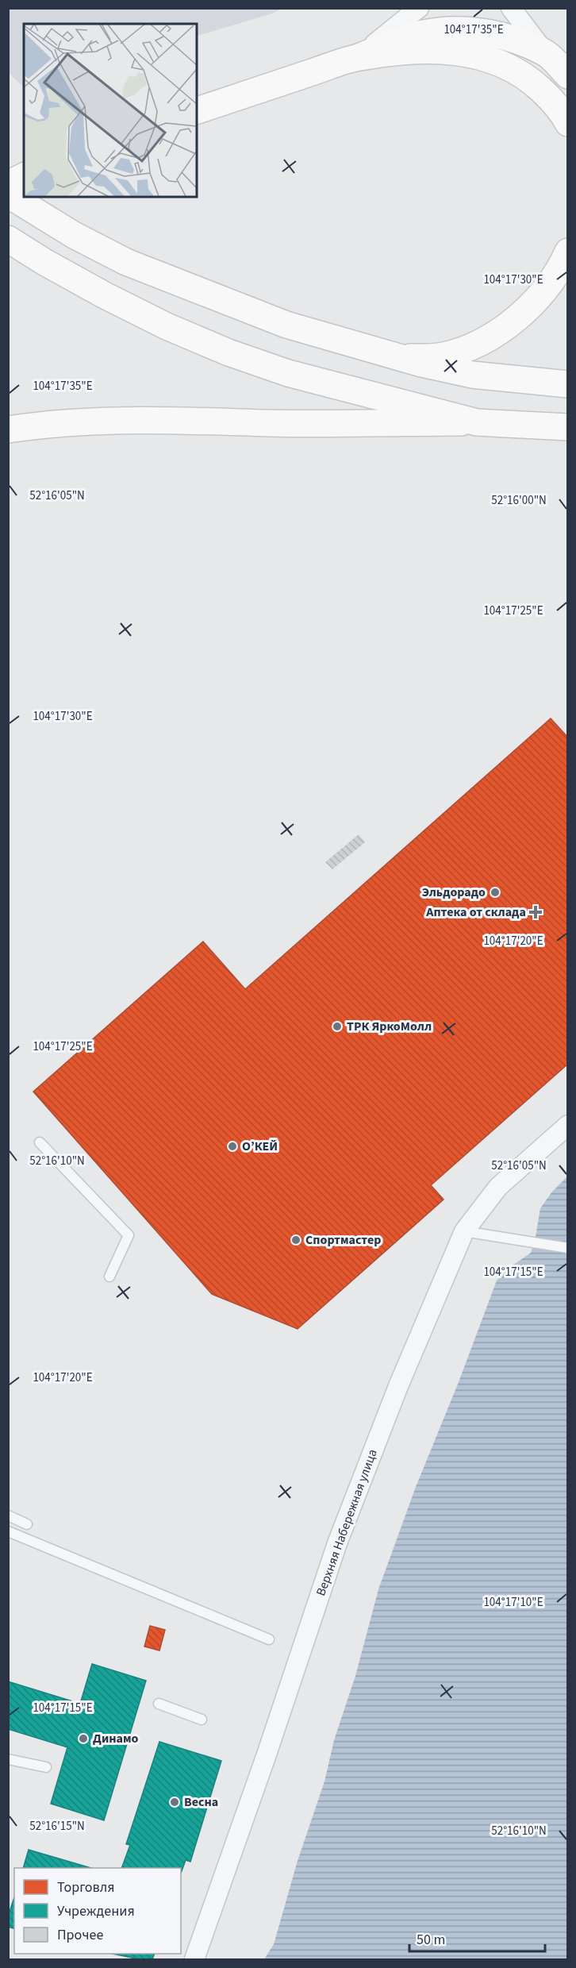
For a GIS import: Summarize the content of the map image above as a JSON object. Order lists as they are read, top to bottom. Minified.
{"streets":{"street":["Верхняя Набережная улица"]},"places":{"other":["Эльдорадо","ТРК ЯркоМолл","О’КЕЙ","Спортмастер","Динамо","Весна"],"health":["Аптека от склада"]},"legend":["Торговля","Учреждения","Прочее"],"scale_bar":"50 m","coordinates":["104°17'35\"E","104°17'30\"E","52°16'05\"N","52°16'00\"N","104°17'25\"E","104°17'20\"E","52°16'10\"N","104°17'15\"E","104°17'10\"E","52°16'15\"N"]}
